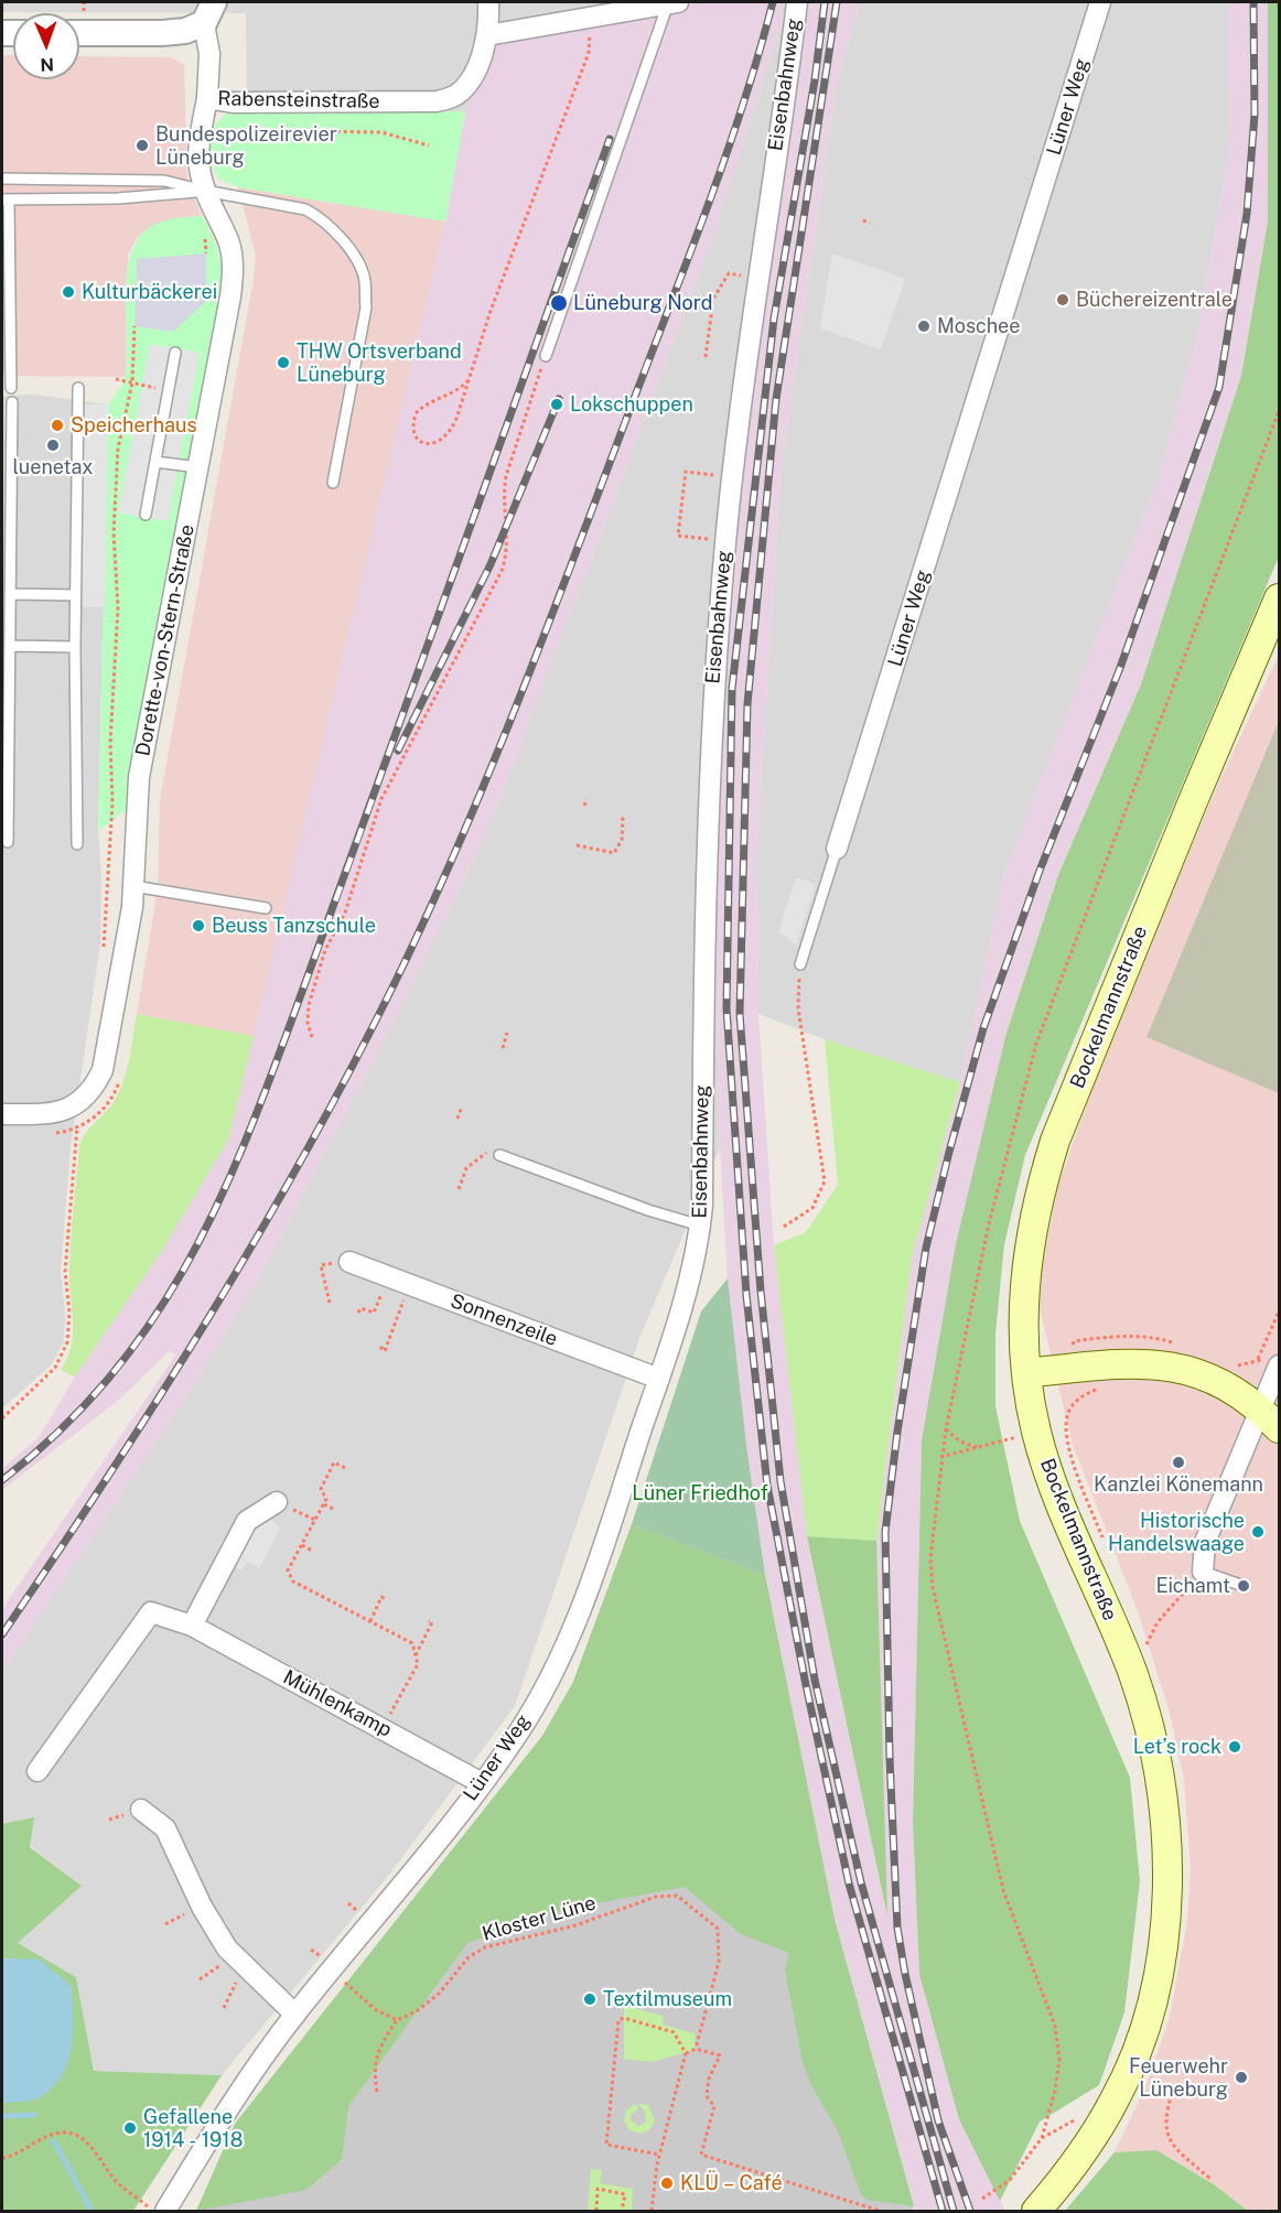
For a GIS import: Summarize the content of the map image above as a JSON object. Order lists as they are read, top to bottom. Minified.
{"streets":{"main road":["Bockelmannstraße"],"street":["Eisenbahnweg","Rabensteinstraße","Lüner Weg","Dorette-von-Stern-Straße","Sonnenzeile","Mühlenkamp"],"path":["Kloster Lüne"]},"crossings":[["Eisenbahnweg","Lüner Weg"],["Rabensteinstraße","Dorette-von-Stern-Straße"],["Lüner Weg","Sonnenzeile"],["Lüner Weg","Mühlenkamp"]],"parks":["Lüner Friedhof"],"places":["Bundespolizeirevier Lüneburg","Kulturbäckerei","Büchereizentrale","Lüneburg Nord","Moschee","THW Ortsverband Lüneburg","Lokschuppen","Speicherhaus","luenetax","Beuss Tanzschule","Kanzlei Könemann","Historische Handelswaage","Eichamt","Let’s rock","Textilmuseum","Feuerwehr Lüneburg","Gefallene 1914 - 1918","KLÜ – Café"],"north":"bottom"}
